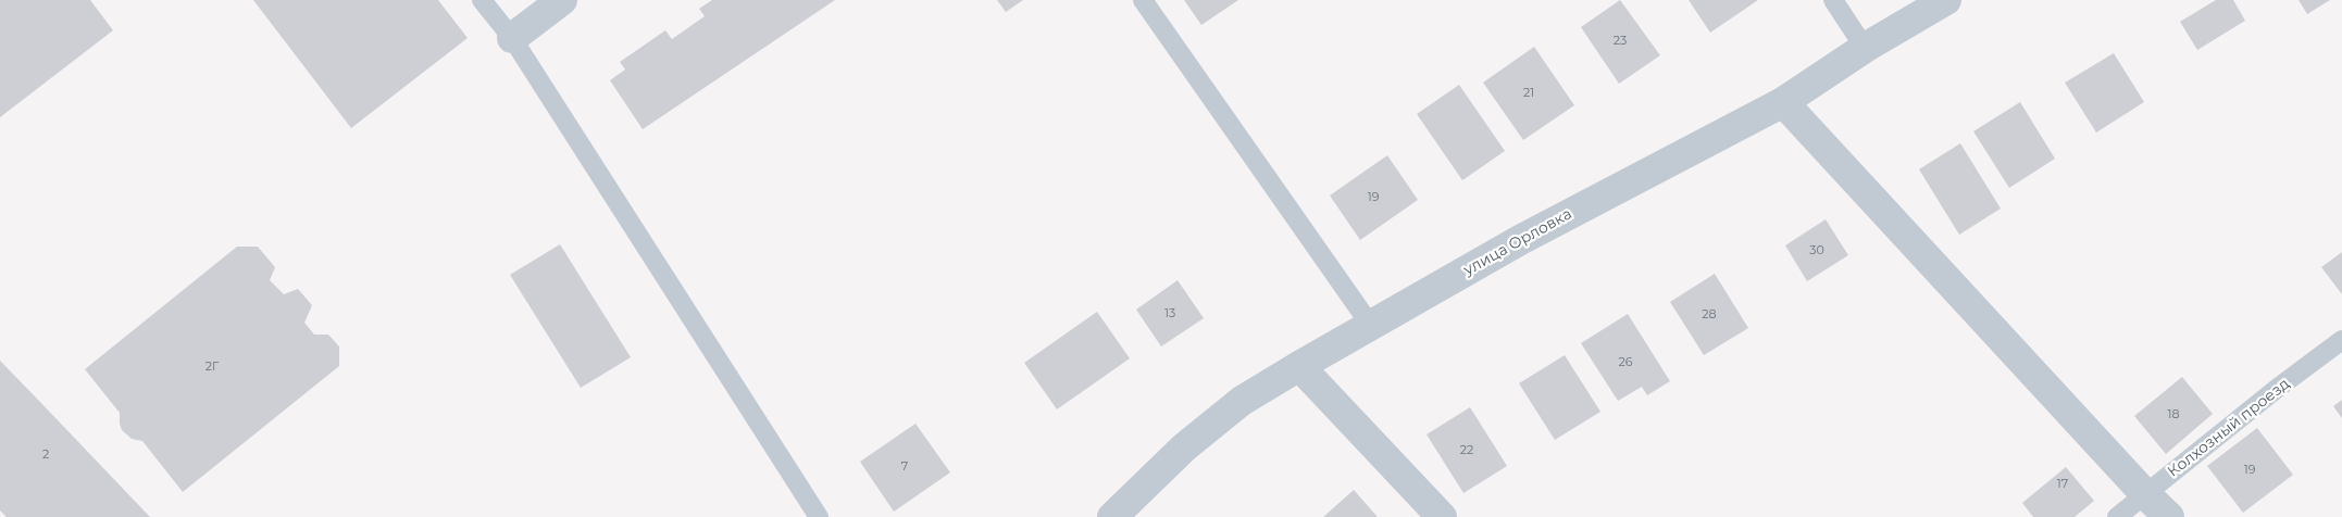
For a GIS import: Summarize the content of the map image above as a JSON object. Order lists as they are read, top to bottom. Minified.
{"streets":{"street":["улица Орловка"],"lane":["Колхозный проезд"]},"house_numbers":["23","21","19","30","13","28","26","2Г","18","22","2","7","19","17"]}
